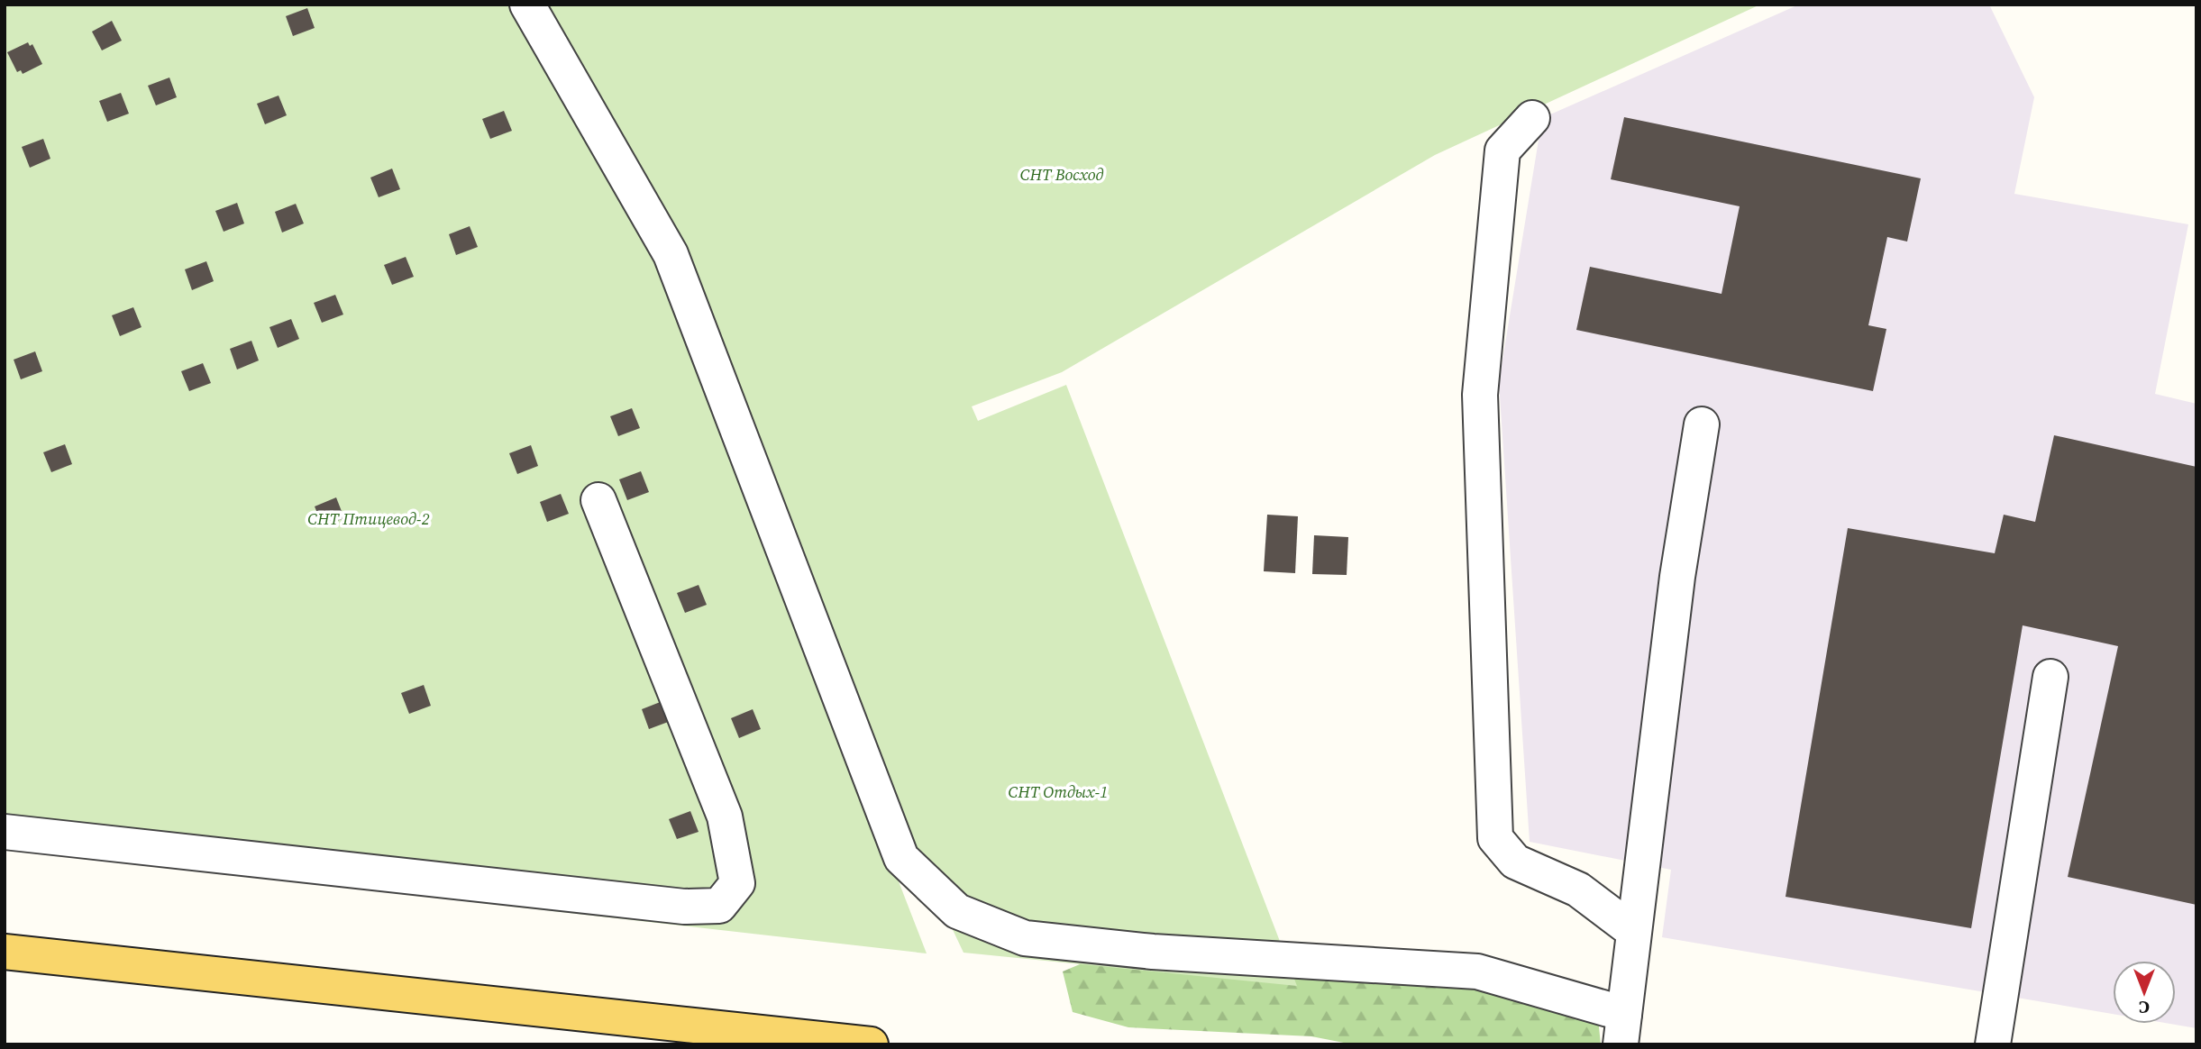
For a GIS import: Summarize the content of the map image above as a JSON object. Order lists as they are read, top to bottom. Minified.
{"parks":["СНТ Восход","СНТ Птицевод-2","СНТ Отдых-1"],"north":"bottom"}
